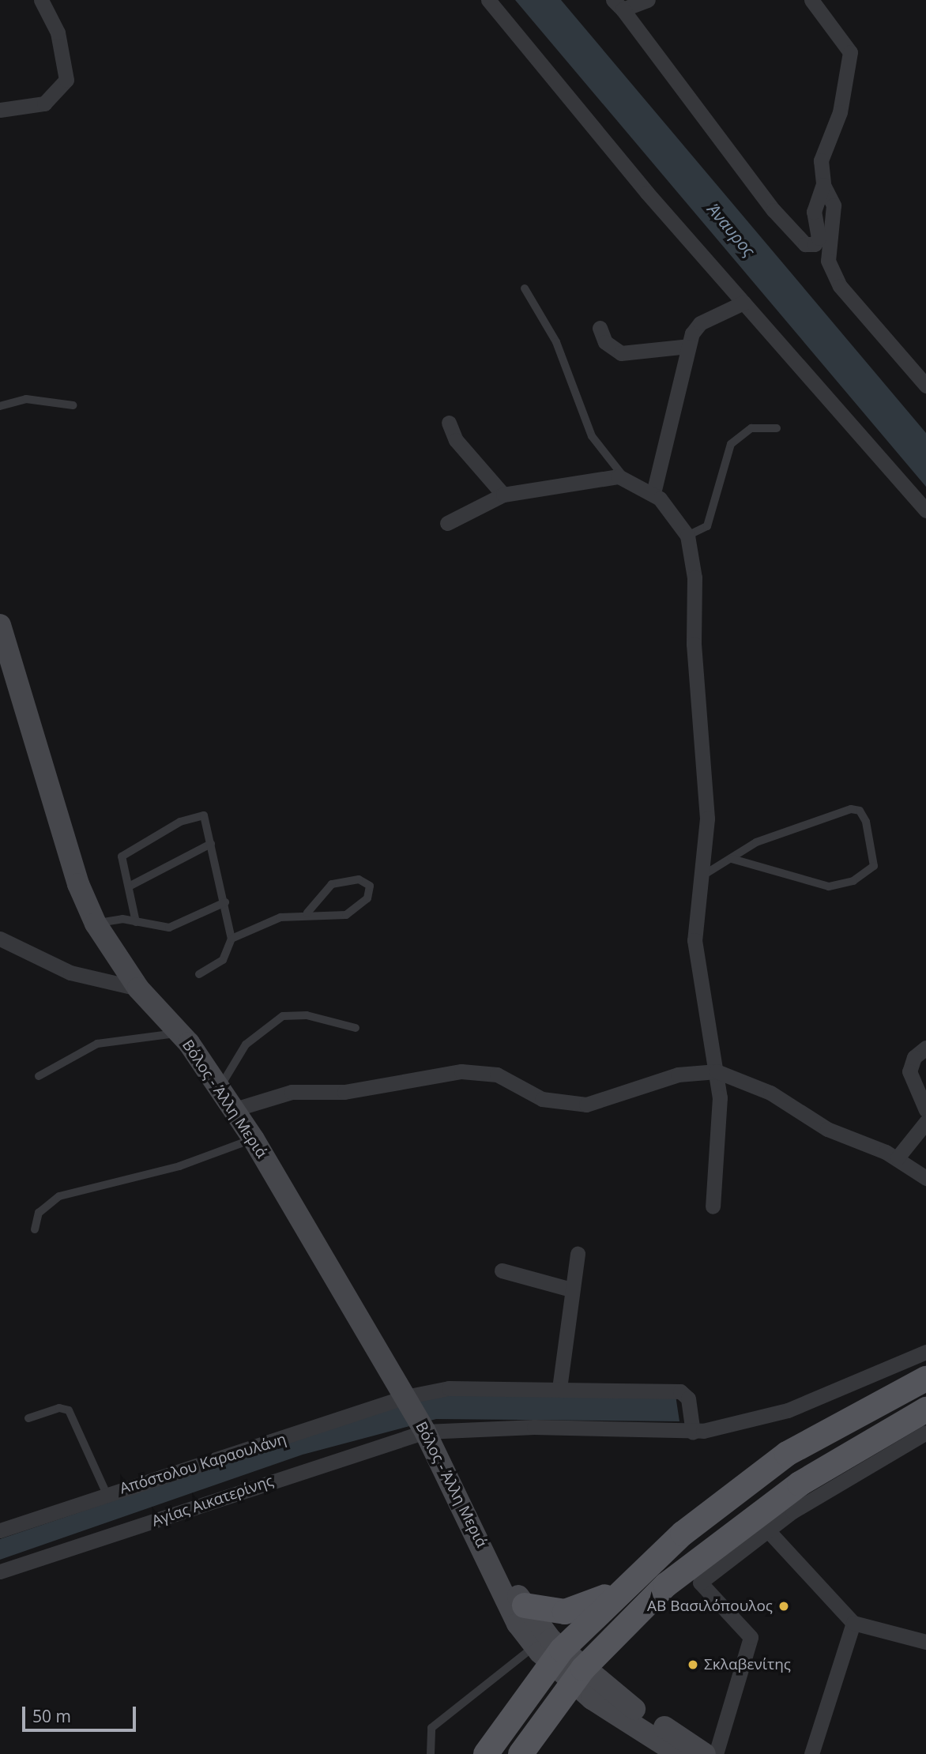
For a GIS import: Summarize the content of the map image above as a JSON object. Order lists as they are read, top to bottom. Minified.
{"streets":{"main road":["Βόλος - Άλλη Μεριά"],"street":["Απόστολου Καραουλάνη","Αγίας Αικατερίνης"]},"crossings":[["Βόλος - Άλλη Μεριά","Απόστολου Καραουλάνη"],["Βόλος - Άλλη Μεριά","Αγίας Αικατερίνης"],["Απόστολου Καραουλάνη","Αγίας Αικατερίνης"]],"water":["Άναυρος"],"places":["ΑΒ Βασιλόπουλος","Σκλαβενίτης"],"scale_bar":"50 m"}
